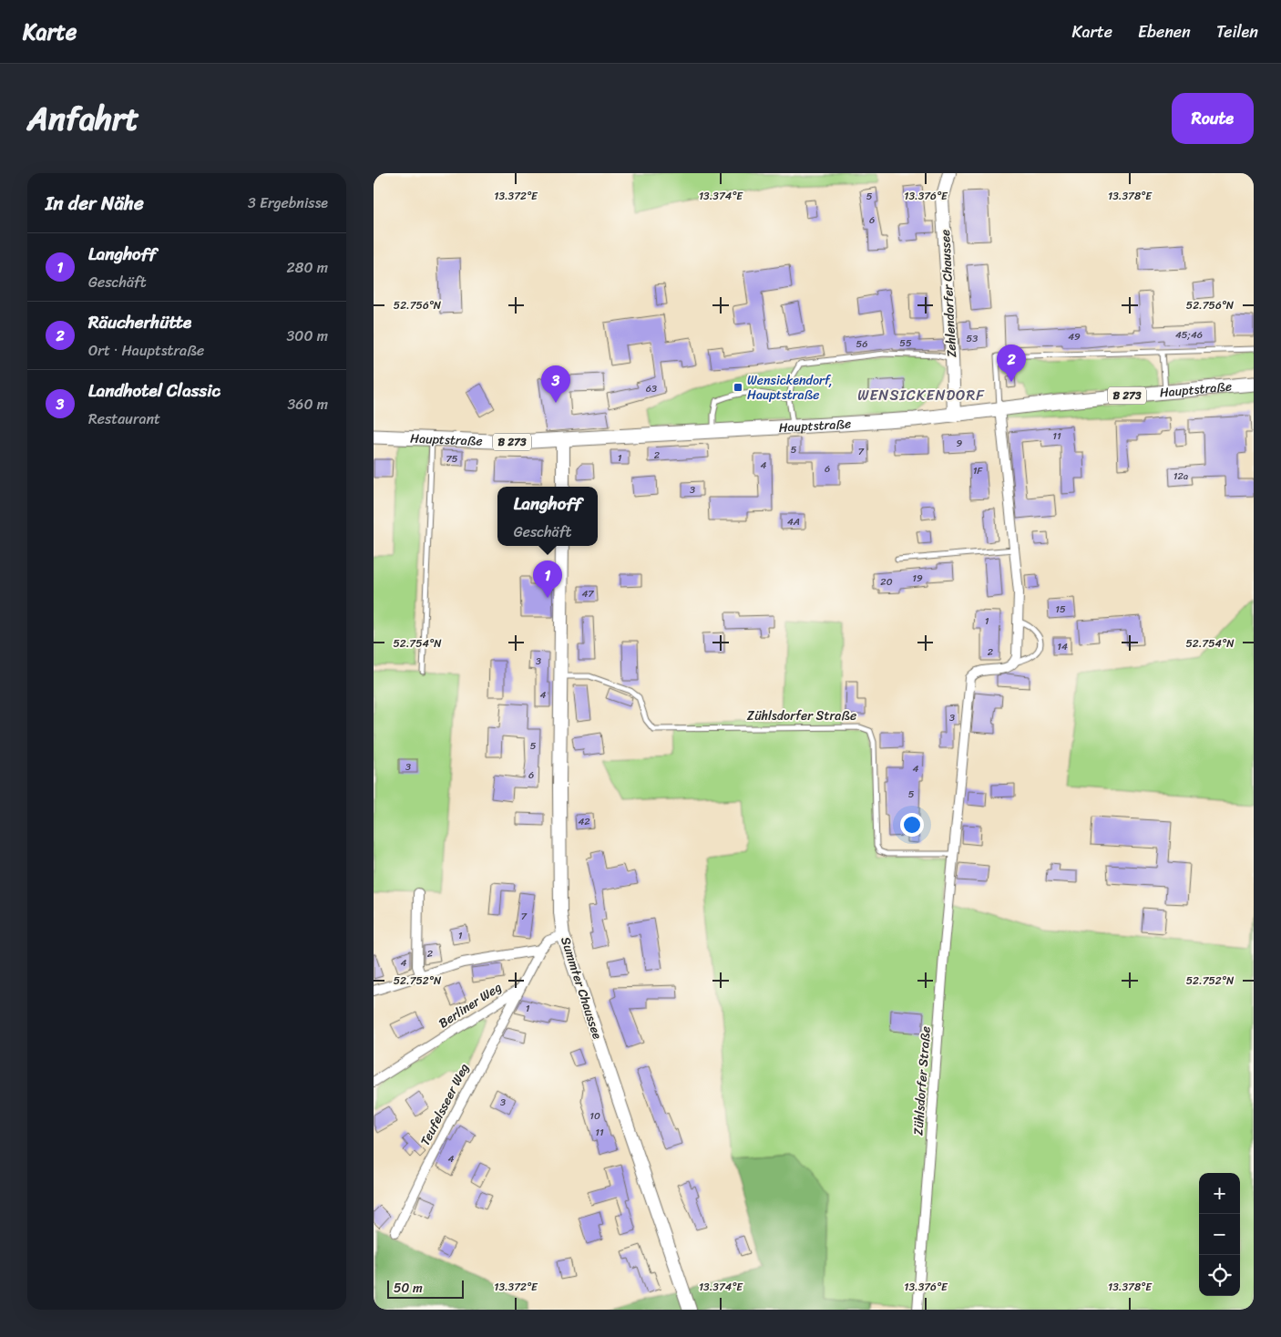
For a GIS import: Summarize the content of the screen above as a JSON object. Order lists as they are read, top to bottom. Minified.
{"streets":{"main road":["Zehlendorfer Chaussee","Hauptstraße","B 273","Summter Chaussee"],"street":["Zühlsdorfer Straße","Berliner Weg","Teufelsseer Weg"]},"crossings":[["Zehlendorfer Chaussee","Hauptstraße"],["Zühlsdorfer Straße","Summter Chaussee"],["Summter Chaussee","Berliner Weg"],["Berliner Weg","Teufelsseer Weg"]],"districts":["WENSICKENDORF"],"places":{"transit":["Wensickendorf, Hauptstraße"]},"house_numbers":["5","6","45;46","49","53","55","56","63","11","9","5","7","2","1","75","4","6","1F","12a","3","4A","19","20","47","15","1","14","2","3","4","3","5","3","4","6","5","42","7","1","2","4","1","3","10","11","4"],"scale_bar":"50 m","page":{"header":"Karte","nav":["Karte","Ebenen","Teilen"],"title":"Anfahrt","buttons":"Route","heading":["In der Nähe","3 Ergebnisse"],"list":[{"mark":"1","name":"Langhoff","note":"Geschäft","value":"280 m"},{"mark":"2","name":"Räucherhütte","note":"Ort · Hauptstraße","value":"300 m"},{"mark":"3","name":"Landhotel Classic","note":"Restaurant","value":"360 m"}],"pins":["2","3","1"],"popup":["Langhoff","Geschäft"],"map_buttons":["+","−"],"scale":"50 m"},"coordinates":["13.372°E","13.374°E","13.376°E","13.378°E","52.756°N","52.754°N","52.752°N"]}
